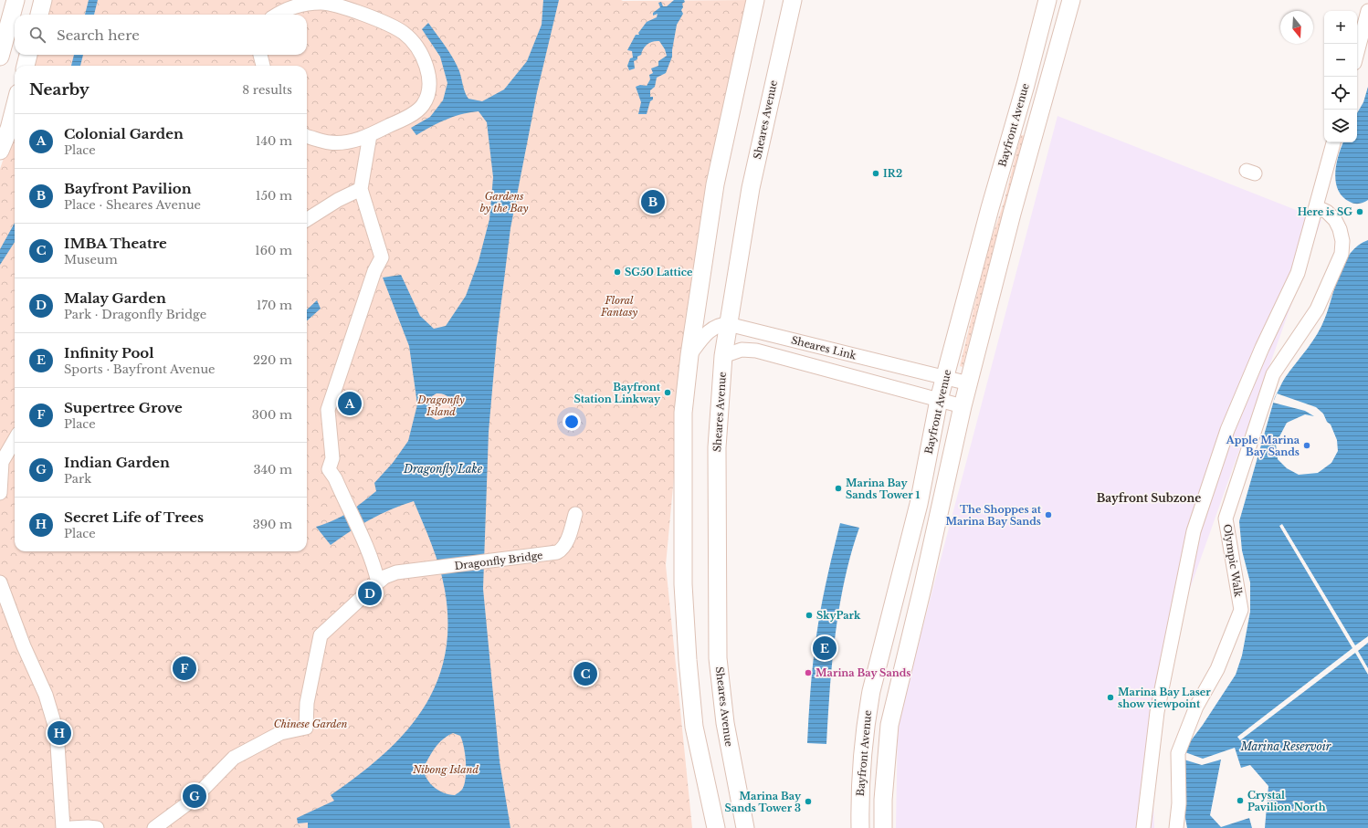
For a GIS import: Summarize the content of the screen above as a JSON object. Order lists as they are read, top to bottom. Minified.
{"streets":{"main road":["Sheares Avenue","Bayfront Avenue"],"street":["Sheares Link","Dragonfly Bridge","Olympic Walk"]},"crossings":[["Sheares Avenue","Sheares Link"],["Bayfront Avenue","Sheares Link"]],"districts":["Bayfront Subzone"],"water":["Dragonfly Lake","Marina Reservoir"],"parks":["Gardens by the Bay","Floral Fantasy","Dragonfly Island","Chinese Garden","Nibong Island"],"places":["IR2","Here is SG","SG50 Lattice","Bayfront Station Linkway","Apple Marina Bay Sands","Marina Bay Sands Tower 1","The Shoppes at Marina Bay Sands","SkyPark","Marina Bay Sands","Marina Bay Laser show viewpoint","Crystal Pavilion North","Marina Bay Sands Tower 3"],"north":"bottom","page":{"map_buttons":["+","−"],"search":"Search here","heading":["Nearby","8 results"],"list":[{"mark":"A","name":"Colonial Garden","note":"Place","value":"140 m"},{"mark":"B","name":"Bayfront Pavilion","note":"Place · Sheares Avenue","value":"150 m"},{"mark":"C","name":"IMBA Theatre","note":"Museum","value":"160 m"},{"mark":"D","name":"Malay Garden","note":"Park · Dragonfly Bridge","value":"170 m"},{"mark":"E","name":"Infinity Pool","note":"Sports · Bayfront Avenue","value":"220 m"},{"mark":"F","name":"Supertree Grove","note":"Place","value":"300 m"},{"mark":"G","name":"Indian Garden","note":"Park","value":"340 m"},{"mark":"H","name":"Secret Life of Trees","note":"Place","value":"390 m"}],"pins":["B","A","D","E","F","C","H","G"]}}
